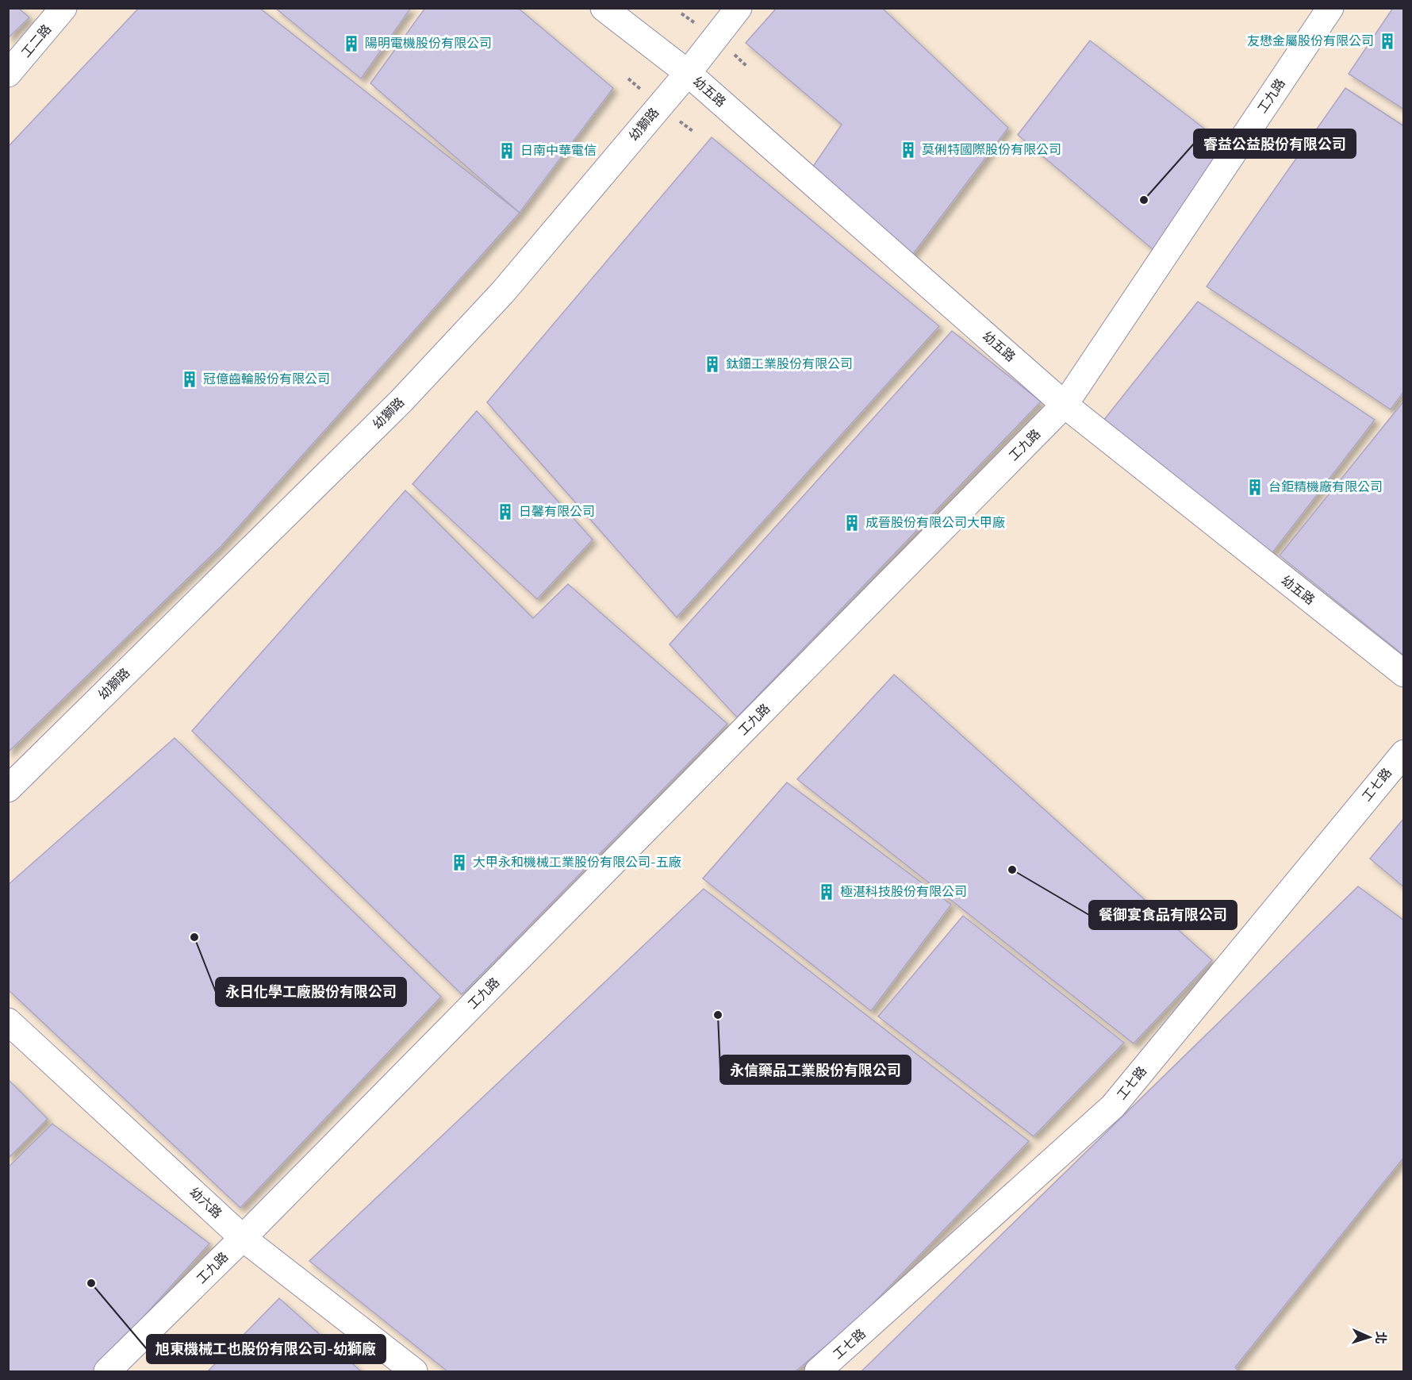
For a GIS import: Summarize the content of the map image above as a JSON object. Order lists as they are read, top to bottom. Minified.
{"streets":{"street":["工二路","幼五路","工九路","幼獅路","工七路","幼六路"]},"crossings":[["幼五路","工九路"],["幼五路","幼獅路"],["工九路","幼六路"]],"places":{"building":["友懋金屬股份有限公司","陽明電機股份有限公司","莫俐特國際股份有限公司","日南中華電信","鈦鈿工業股份有限公司","冠億齒輪股份有限公司","台鉅精機廠有限公司","日馨有限公司","成晉股份有限公司大甲廠","大甲永和機械工業股份有限公司-五廠","極湛科技股份有限公司"],"other":["睿益公益股份有限公司","餐御宴食品有限公司","永日化學工廠股份有限公司","永信藥品工業股份有限公司","旭東機械工也股份有限公司-幼獅廠"]},"north":"right"}
